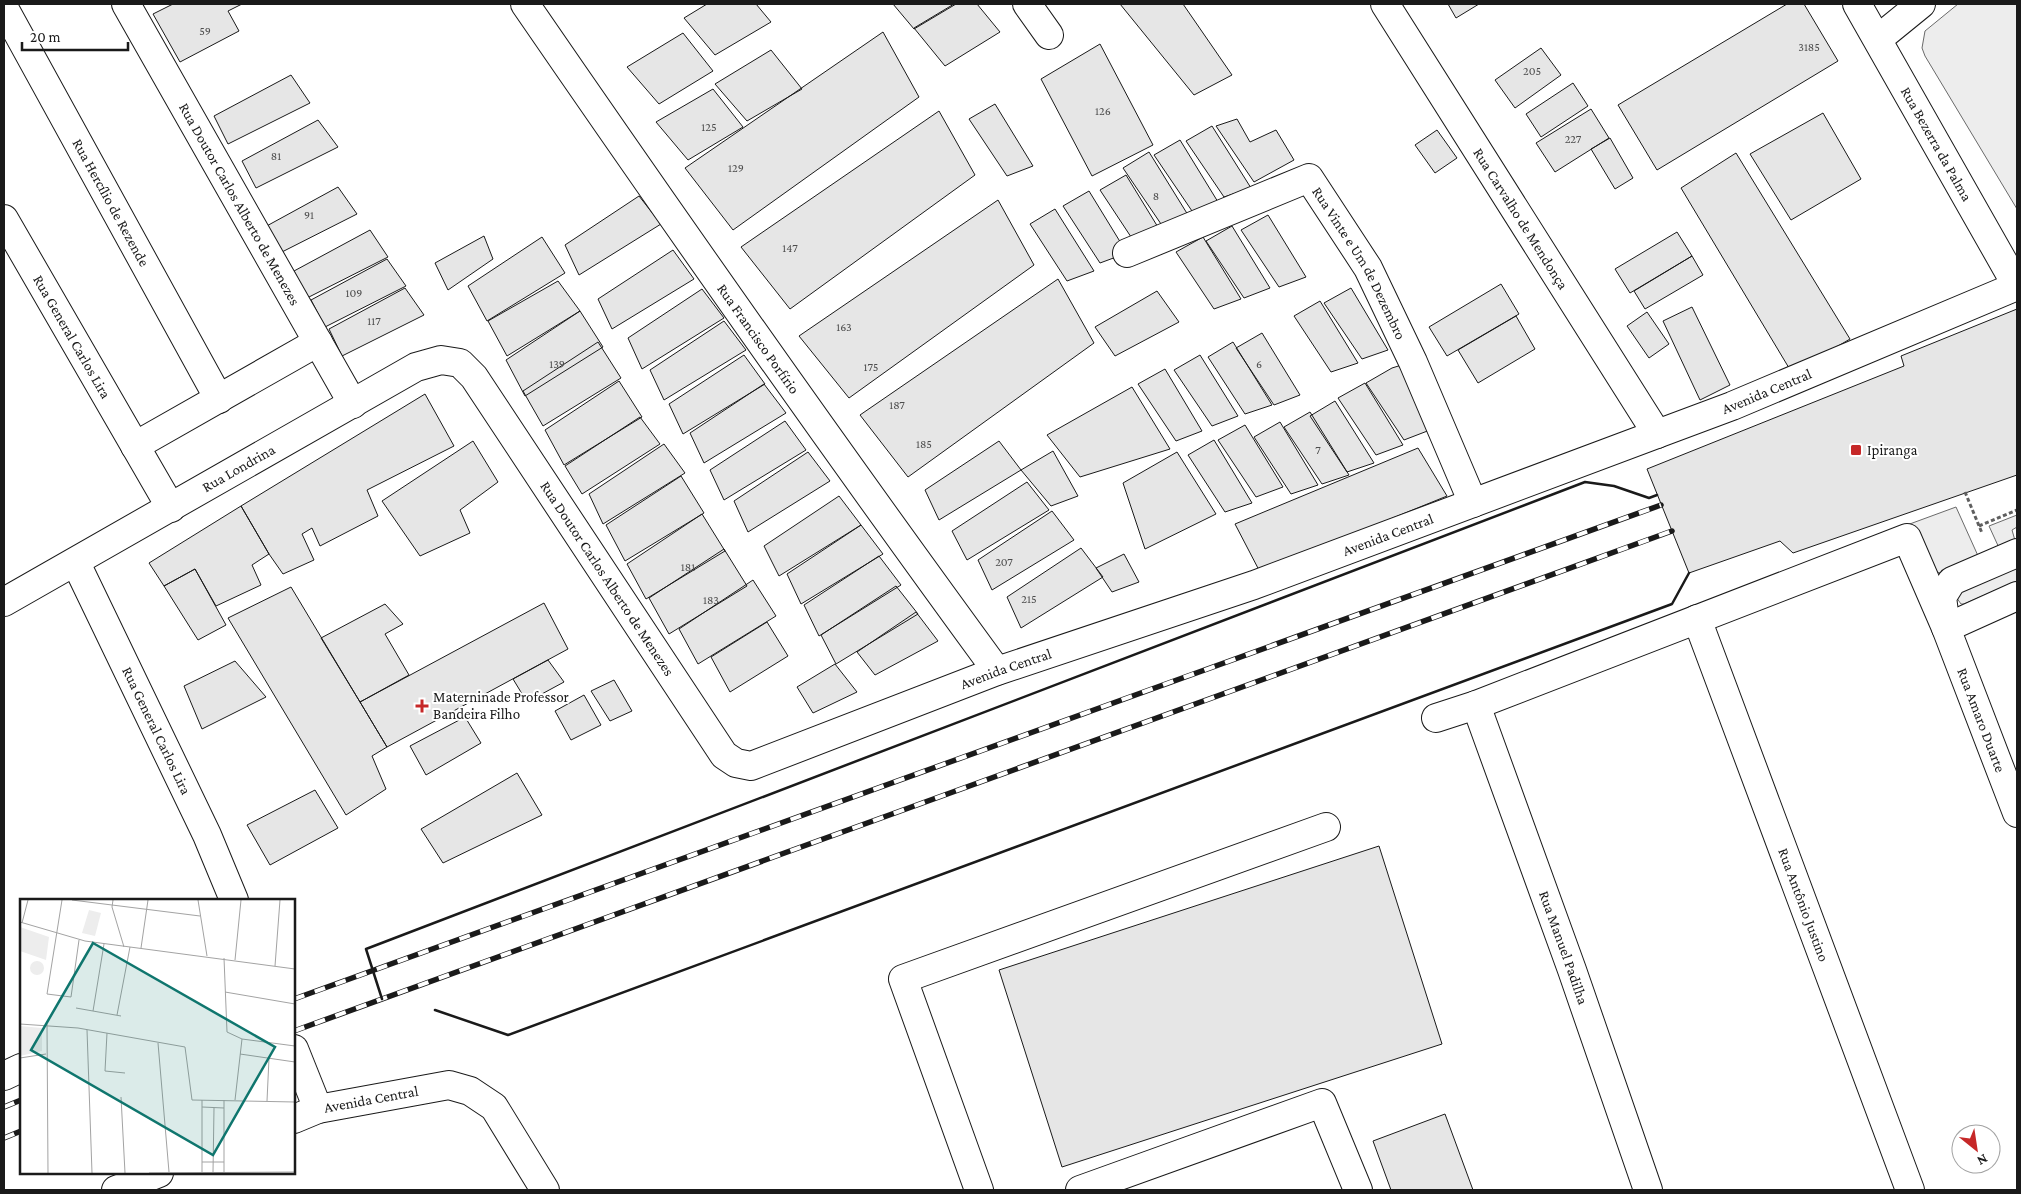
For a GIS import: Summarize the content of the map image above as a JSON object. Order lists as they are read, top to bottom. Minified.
{"streets":{"street":["Rua Bezerra da Palma","Rua Hercílio de Rezende","Rua Doutor Carlos Alberto de Menezes","Rua Carvalho de Mendonça","Rua Vinte e Um de Dezembro","Rua General Carlos Lira","Rua Francisco Porfírio","Avenida Central","Rua Londrina","Rua Amaro Duarte","Rua Antônio Justino","Rua Manuel Padilha"]},"crossings":[["Rua Bezerra da Palma","Avenida Central"],["Rua Doutor Carlos Alberto de Menezes","Avenida Central"],["Rua Doutor Carlos Alberto de Menezes","Rua Londrina"],["Rua Carvalho de Mendonça","Avenida Central"],["Rua Vinte e Um de Dezembro","Avenida Central"],["Rua General Carlos Lira","Rua Londrina"],["Rua Francisco Porfírio","Avenida Central"]],"places":{"transit":["Ipiranga"],"health":["Materninade Professor Bandeira Filho"]},"house_numbers":["59","3185","205","126","125","227","81","129","8","91","147","109","117","163","139","6","175","187","185","7","207","181","215","183"],"scale_bar":"20 m","north":"bottom right"}
